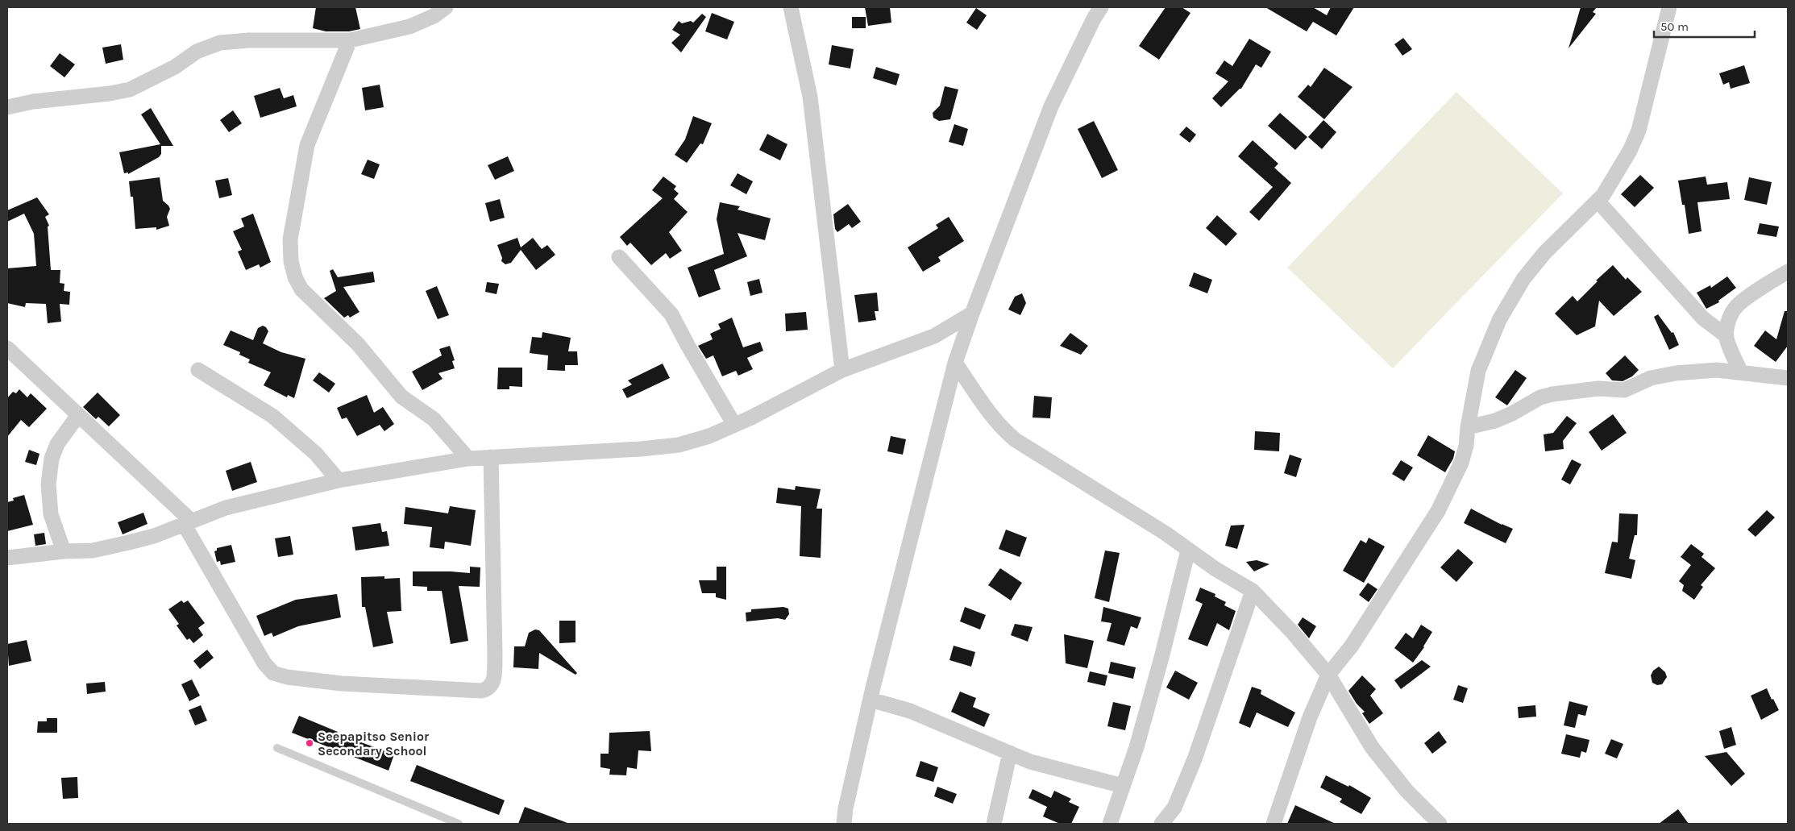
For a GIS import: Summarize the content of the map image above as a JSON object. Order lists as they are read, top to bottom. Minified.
{"places":["Seepapitso Senior Secondary School"],"scale_bar":"50 m"}
